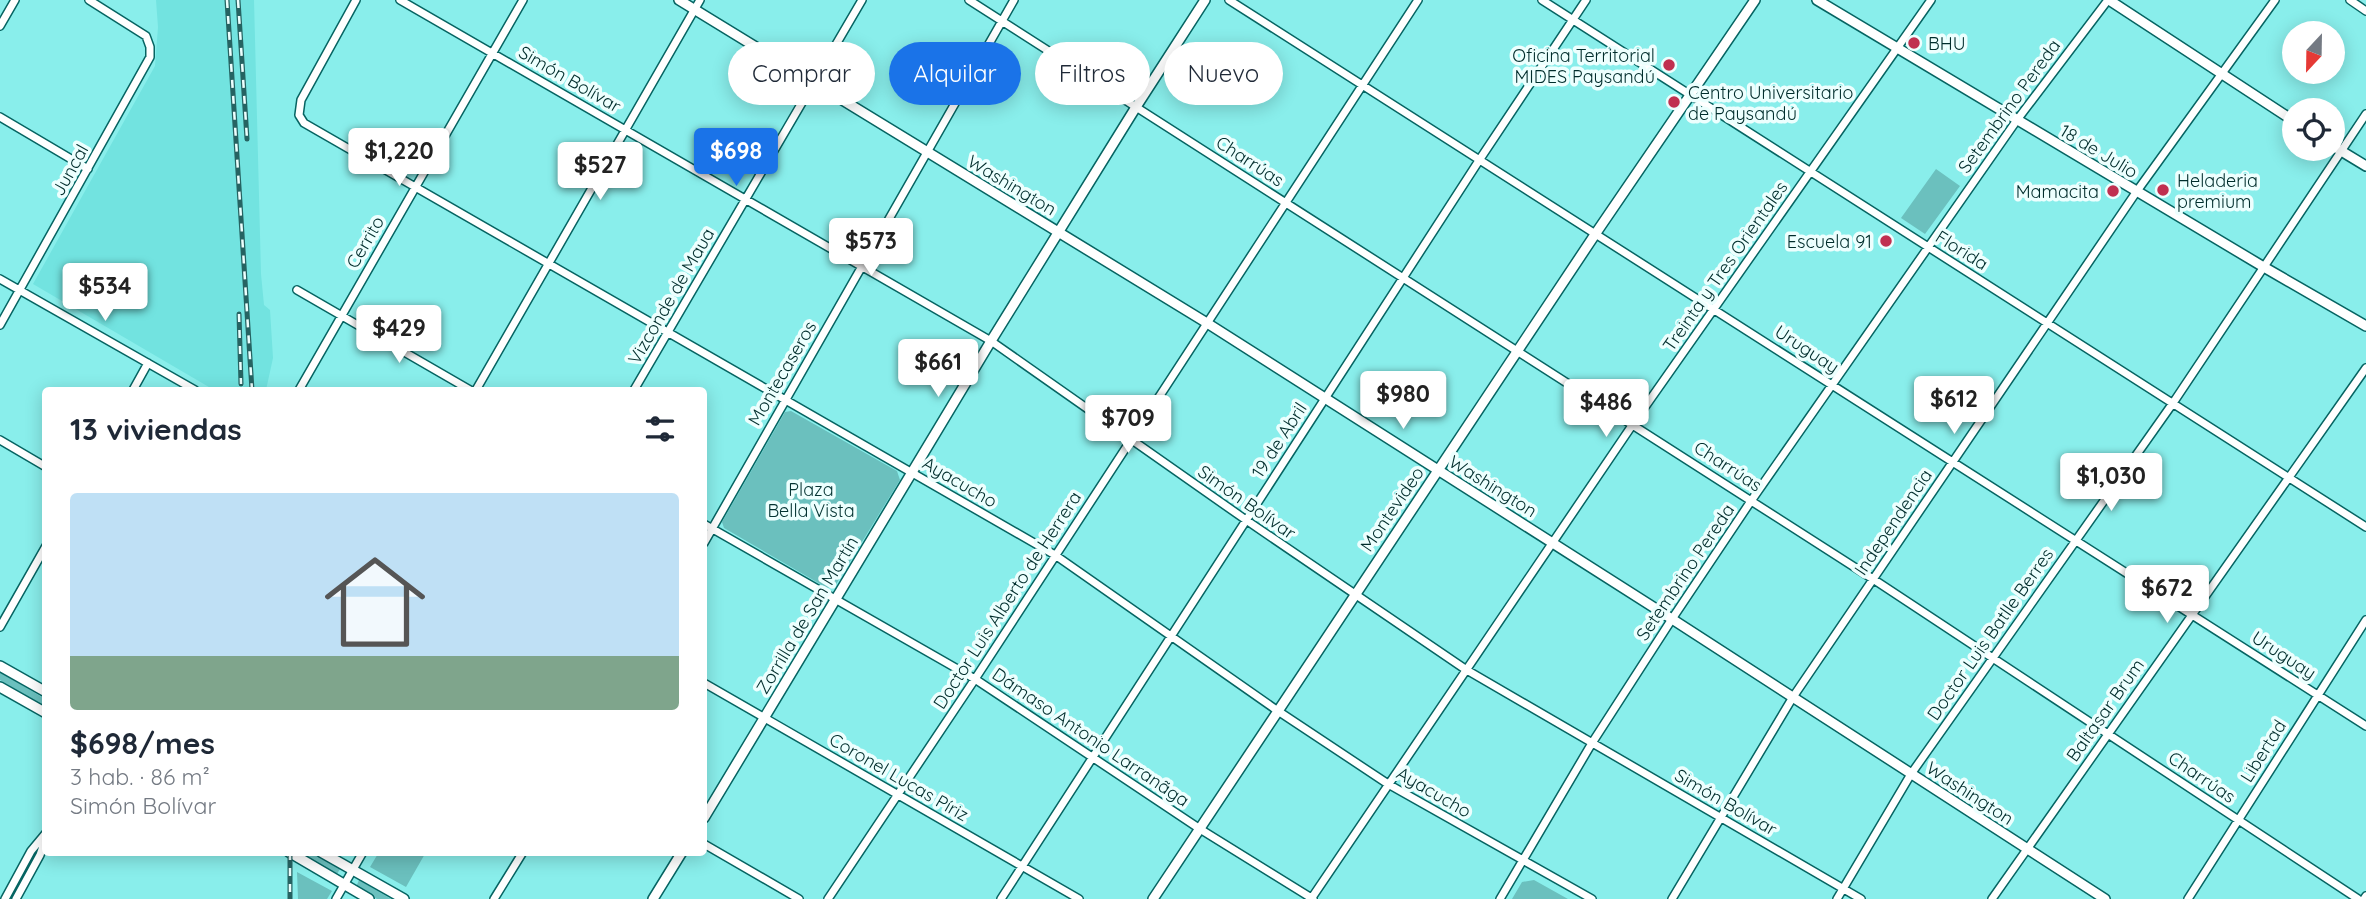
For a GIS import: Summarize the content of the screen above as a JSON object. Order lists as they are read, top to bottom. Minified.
{"streets":{"street":["Simón Bolívar","Setembrino Pereda","18 de Julio","Charrúas","Juncal","Washington","Cerrito","Florida","Treinta y Tres Orientales","Vizconde de Maua","Uruguay","Montecaseros","19 de Abril","Ayacucho","Montevideo","Independencia","Doctor Luis Alberto de Herrera","Zorrilla de San Martín","Doctor Luis Batlle Berres","Baltasar Brum","Dámaso Antonio Larranãga","Libertad","Coronel Lucas Píriz"]},"crossings":[["Simón Bolívar","Setembrino Pereda"],["Simón Bolívar","Cerrito"],["Simón Bolívar","Treinta y Tres Orientales"],["Simón Bolívar","Vizconde de Maua"],["Simón Bolívar","Montecaseros"],["Simón Bolívar","19 de Abril"],["Simón Bolívar","Montevideo"],["Simón Bolívar","Independencia"],["Simón Bolívar","Doctor Luis Alberto de Herrera"],["Simón Bolívar","Zorrilla de San Martín"],["Simón Bolívar","Doctor Luis Batlle Berres"],["Setembrino Pereda","18 de Julio"],["Setembrino Pereda","Charrúas"],["Setembrino Pereda","Washington"],["Setembrino Pereda","Florida"],["Setembrino Pereda","Uruguay"],["Setembrino Pereda","Ayacucho"],["18 de Julio","Treinta y Tres Orientales"],["18 de Julio","Independencia"],["18 de Julio","Doctor Luis Batlle Berres"],["Charrúas","Treinta y Tres Orientales"],["Charrúas","Montecaseros"],["Charrúas","19 de Abril"],["Charrúas","Montevideo"],["Charrúas","Independencia"],["Charrúas","Doctor Luis Alberto de Herrera"],["Charrúas","Zorrilla de San Martín"],["Charrúas","Doctor Luis Batlle Berres"],["Charrúas","Baltasar Brum"],["Charrúas","Libertad"],["Washington","Treinta y Tres Orientales"],["Washington","Montecaseros"],["Washington","19 de Abril"],["Washington","Montevideo"],["Washington","Independencia"],["Washington","Doctor Luis Alberto de Herrera"],["Washington","Zorrilla de San Martín"],["Washington","Doctor Luis Batlle Berres"],["Washington","Baltasar Brum"],["Cerrito","Ayacucho"],["Florida","Treinta y Tres Orientales"],["Florida","19 de Abril"],["Florida","Montevideo"],["Florida","Independencia"],["Florida","Doctor Luis Batlle Berres"],["Florida","Baltasar Brum"],["Treinta y Tres Orientales","Uruguay"],["Treinta y Tres Orientales","Ayacucho"],["Treinta y Tres Orientales","Dámaso Antonio Larranãga"],["Vizconde de Maua","Ayacucho"],["Uruguay","19 de Abril"],["Uruguay","Montevideo"],["Uruguay","Independencia"],["Uruguay","Doctor Luis Alberto de Herrera"],["Uruguay","Doctor Luis Batlle Berres"],["Uruguay","Baltasar Brum"],["Uruguay","Libertad"],["Montecaseros","Ayacucho"],["Montecaseros","Dámaso Antonio Larranãga"],["19 de Abril","Ayacucho"],["19 de Abril","Dámaso Antonio Larranãga"],["19 de Abril","Coronel Lucas Píriz"],["Ayacucho","Montevideo"],["Ayacucho","Doctor Luis Alberto de Herrera"],["Ayacucho","Zorrilla de San Martín"],["Montevideo","Dámaso Antonio Larranãga"],["Doctor Luis Alberto de Herrera","Dámaso Antonio Larranãga"],["Doctor Luis Alberto de Herrera","Coronel Lucas Píriz"],["Zorrilla de San Martín","Dámaso Antonio Larranãga"],["Zorrilla de San Martín","Coronel Lucas Píriz"]],"parks":["Plaza Bella Vista"],"places":["BHU","Oficina Territorial MIDES Paysandú","Centro Universitario de Paysandú","Heladeria premium","Mamacita","Escuela 91"],"north":"bottom","page":{"chip":["Comprar","Alquilar","Filtros","Nuevo"],"price":["$1,220","$698","$527","$573","$534","$429","$661","$980","$612","$486","$709","$1,030","$672"],"heading":"13 viviendas","list":[{"name":"$698/mes","note":"3 hab. · 86 m² · Simón Bolívar"}]}}
